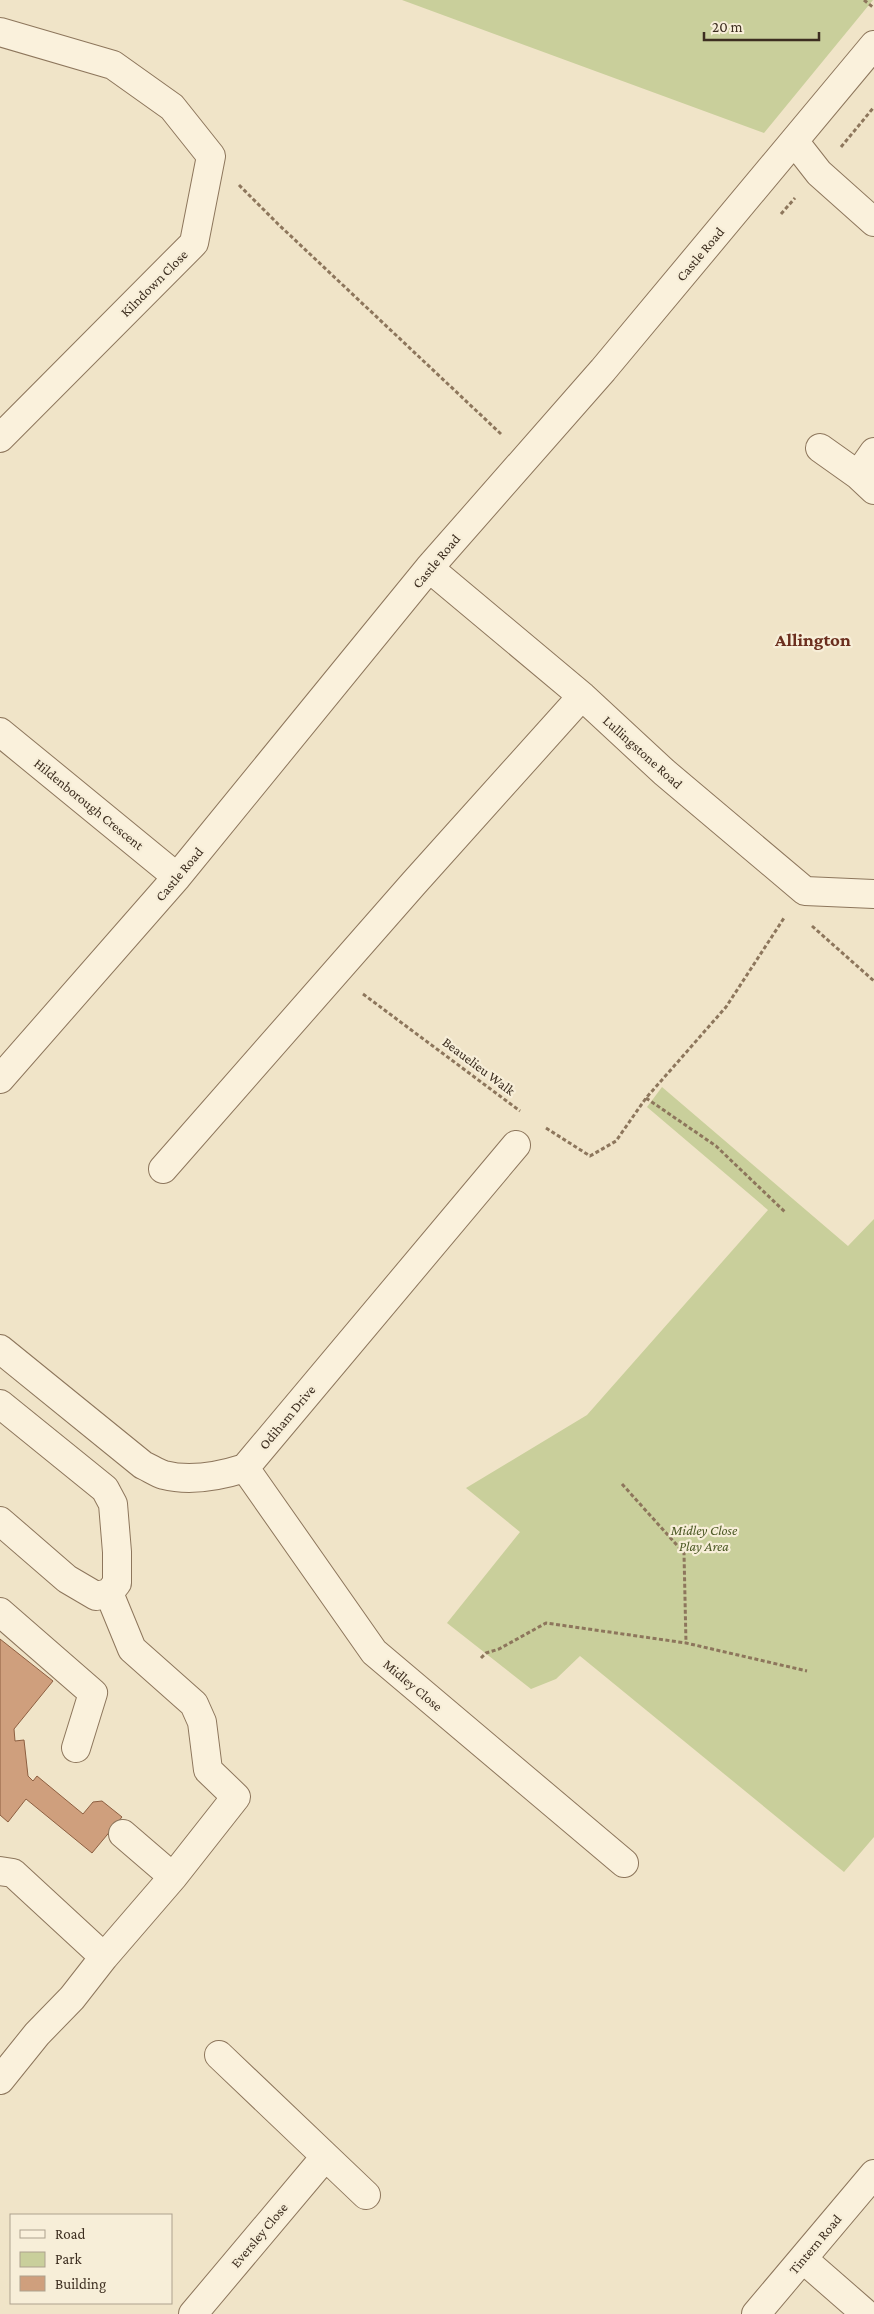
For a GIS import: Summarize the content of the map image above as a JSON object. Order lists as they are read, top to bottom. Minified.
{"streets":{"street":["Castle Road","Kilndown Close","Lullingstone Road","Hildenborough Crescent","Odiham Drive","Midley Close","Eversley Close","Tintern Road"],"path":["Beauelieu Walk"]},"crossings":[["Castle Road","Lullingstone Road"],["Castle Road","Hildenborough Crescent"],["Odiham Drive","Midley Close"]],"districts":["Allington"],"parks":["Midley Close Play Area"],"legend":["Road","Park","Building"],"scale_bar":"20 m"}
